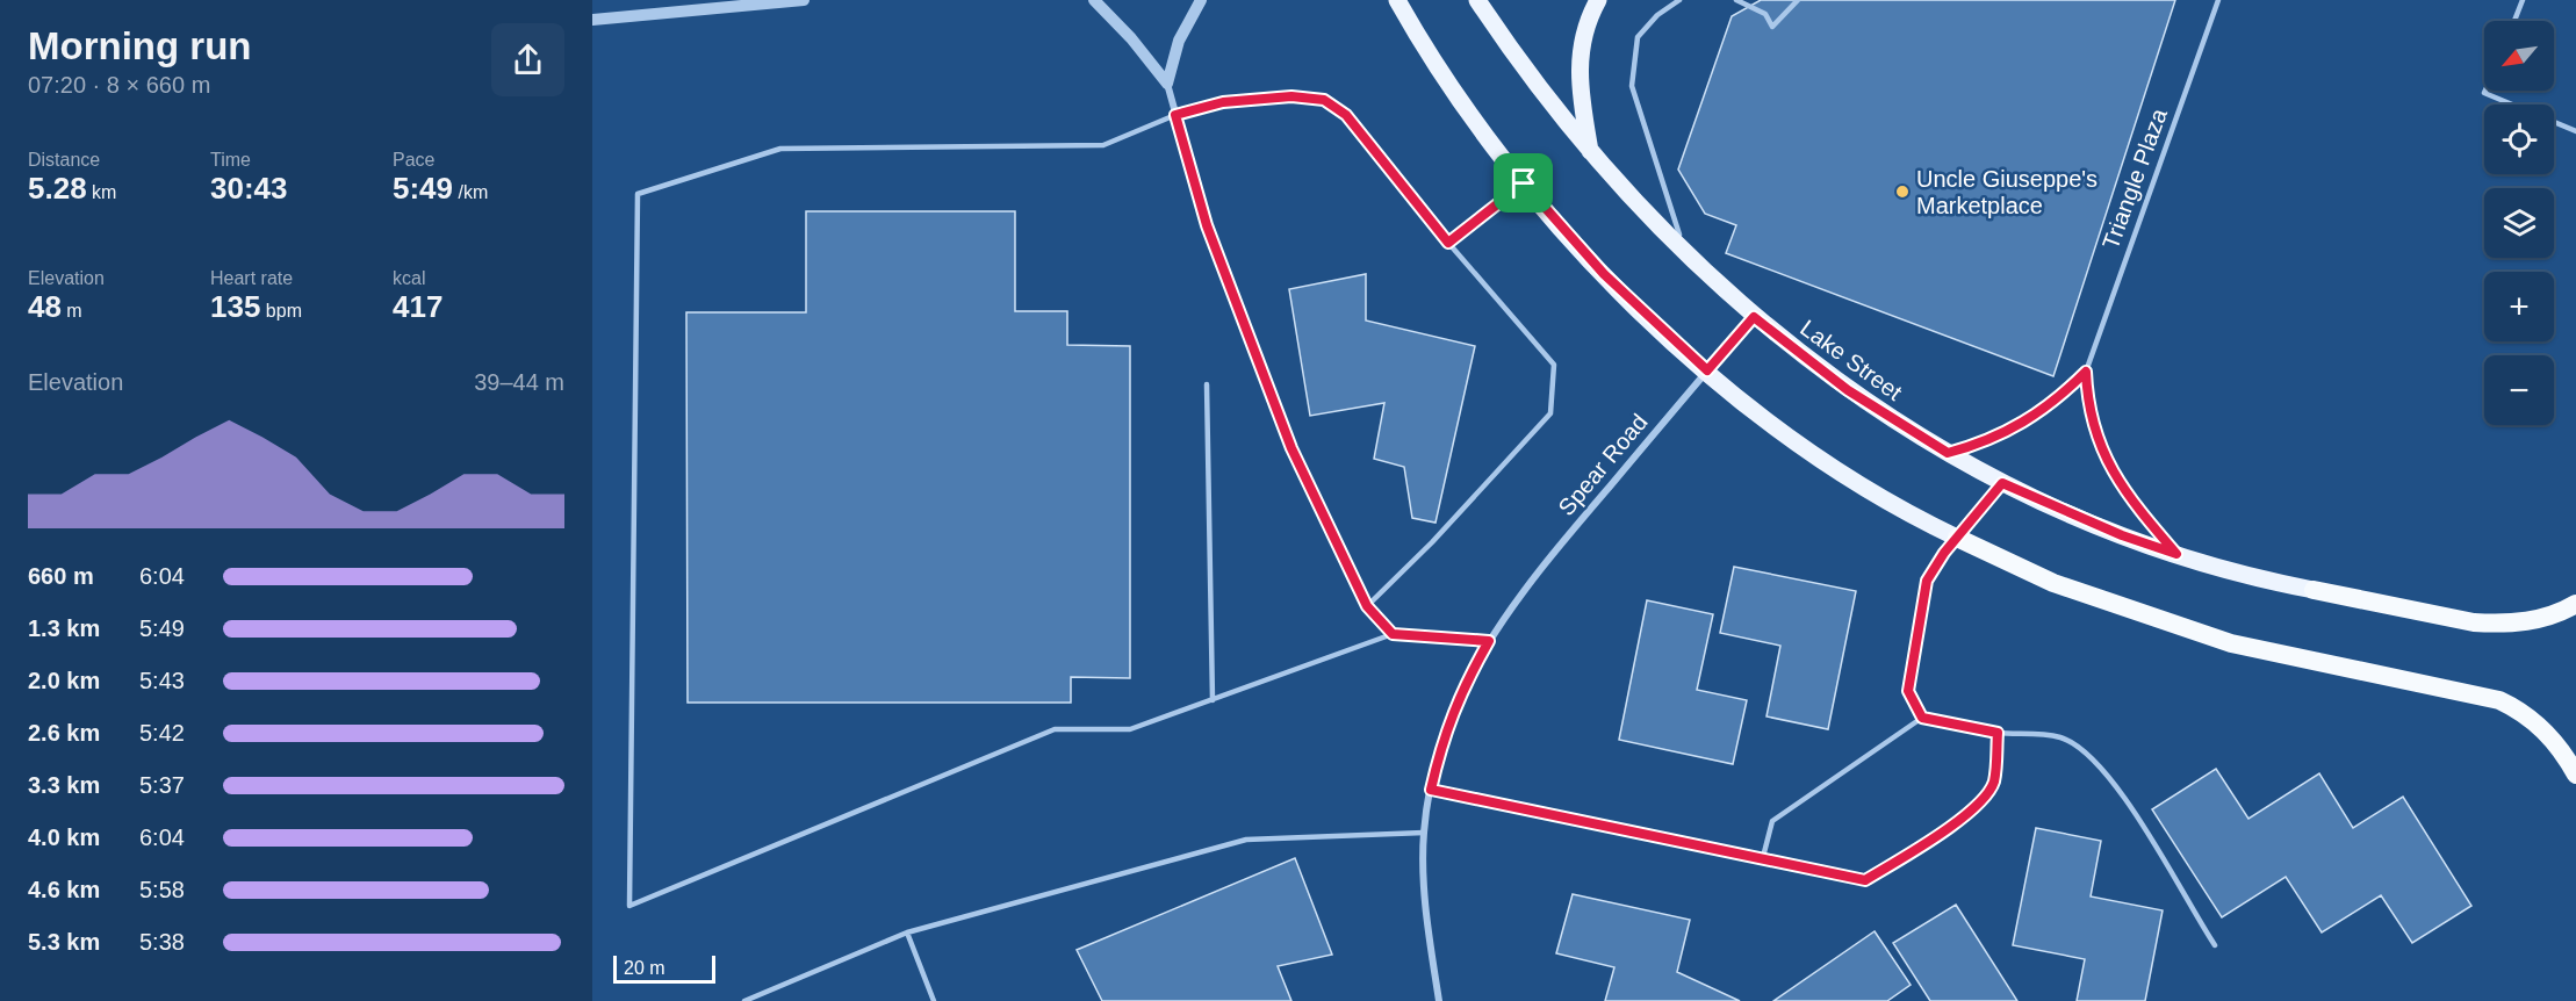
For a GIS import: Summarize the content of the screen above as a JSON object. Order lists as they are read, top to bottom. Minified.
{"streets":{"main road":["Lake Street"],"street":["Triangle Plaza","Spear Road"]},"crossings":[["Triangle Plaza","Lake Street"],["Lake Street","Spear Road"]],"places":["Uncle Giuseppe's Marketplace"],"scale_bar":"20 m","north":"bottom left","page":{"heading":["Morning run","07:20 · 8 × 660 m"],"map_buttons":["+","−"],"stats":[["Distance","5.28 km"],["Time","30:43"],["Pace","5:49 /km"],["Elevation","48 m"],["Heart rate","135 bpm"],["kcal","417"]],"chart":["Elevation","39–44 m"],"list":[{"name":"660 m","note":"6:04"},{"name":"1.3 km","note":"5:49"},{"name":"2.0 km","note":"5:43"},{"name":"2.6 km","note":"5:42"},{"name":"3.3 km","note":"5:37"},{"name":"4.0 km","note":"6:04"},{"name":"4.6 km","note":"5:58"},{"name":"5.3 km","note":"5:38"}],"scale":"20 m"}}
